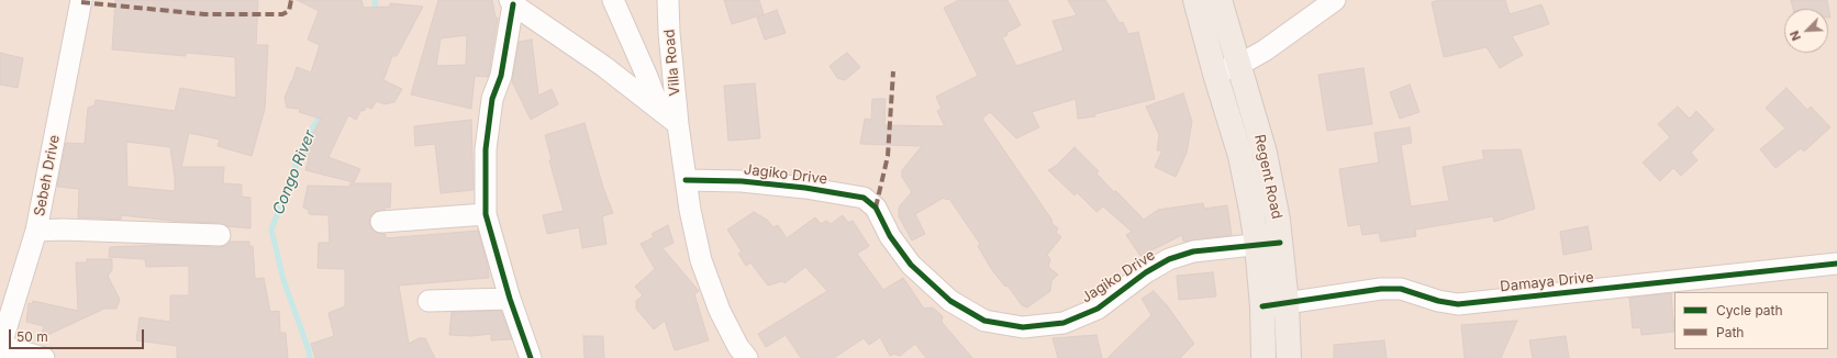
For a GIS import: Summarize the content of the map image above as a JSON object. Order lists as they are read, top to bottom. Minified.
{"streets":{"main road":["Regent Road"],"street":["Villa Road","Jagiko Drive","Sebeh Drive","Damaya Drive"]},"crossings":[["Villa Road","Jagiko Drive"],["Jagiko Drive","Regent Road"],["Regent Road","Damaya Drive"]],"water":["Congo River"],"legend":["Cycle path","Path"],"scale_bar":"50 m","north":"bottom left"}
